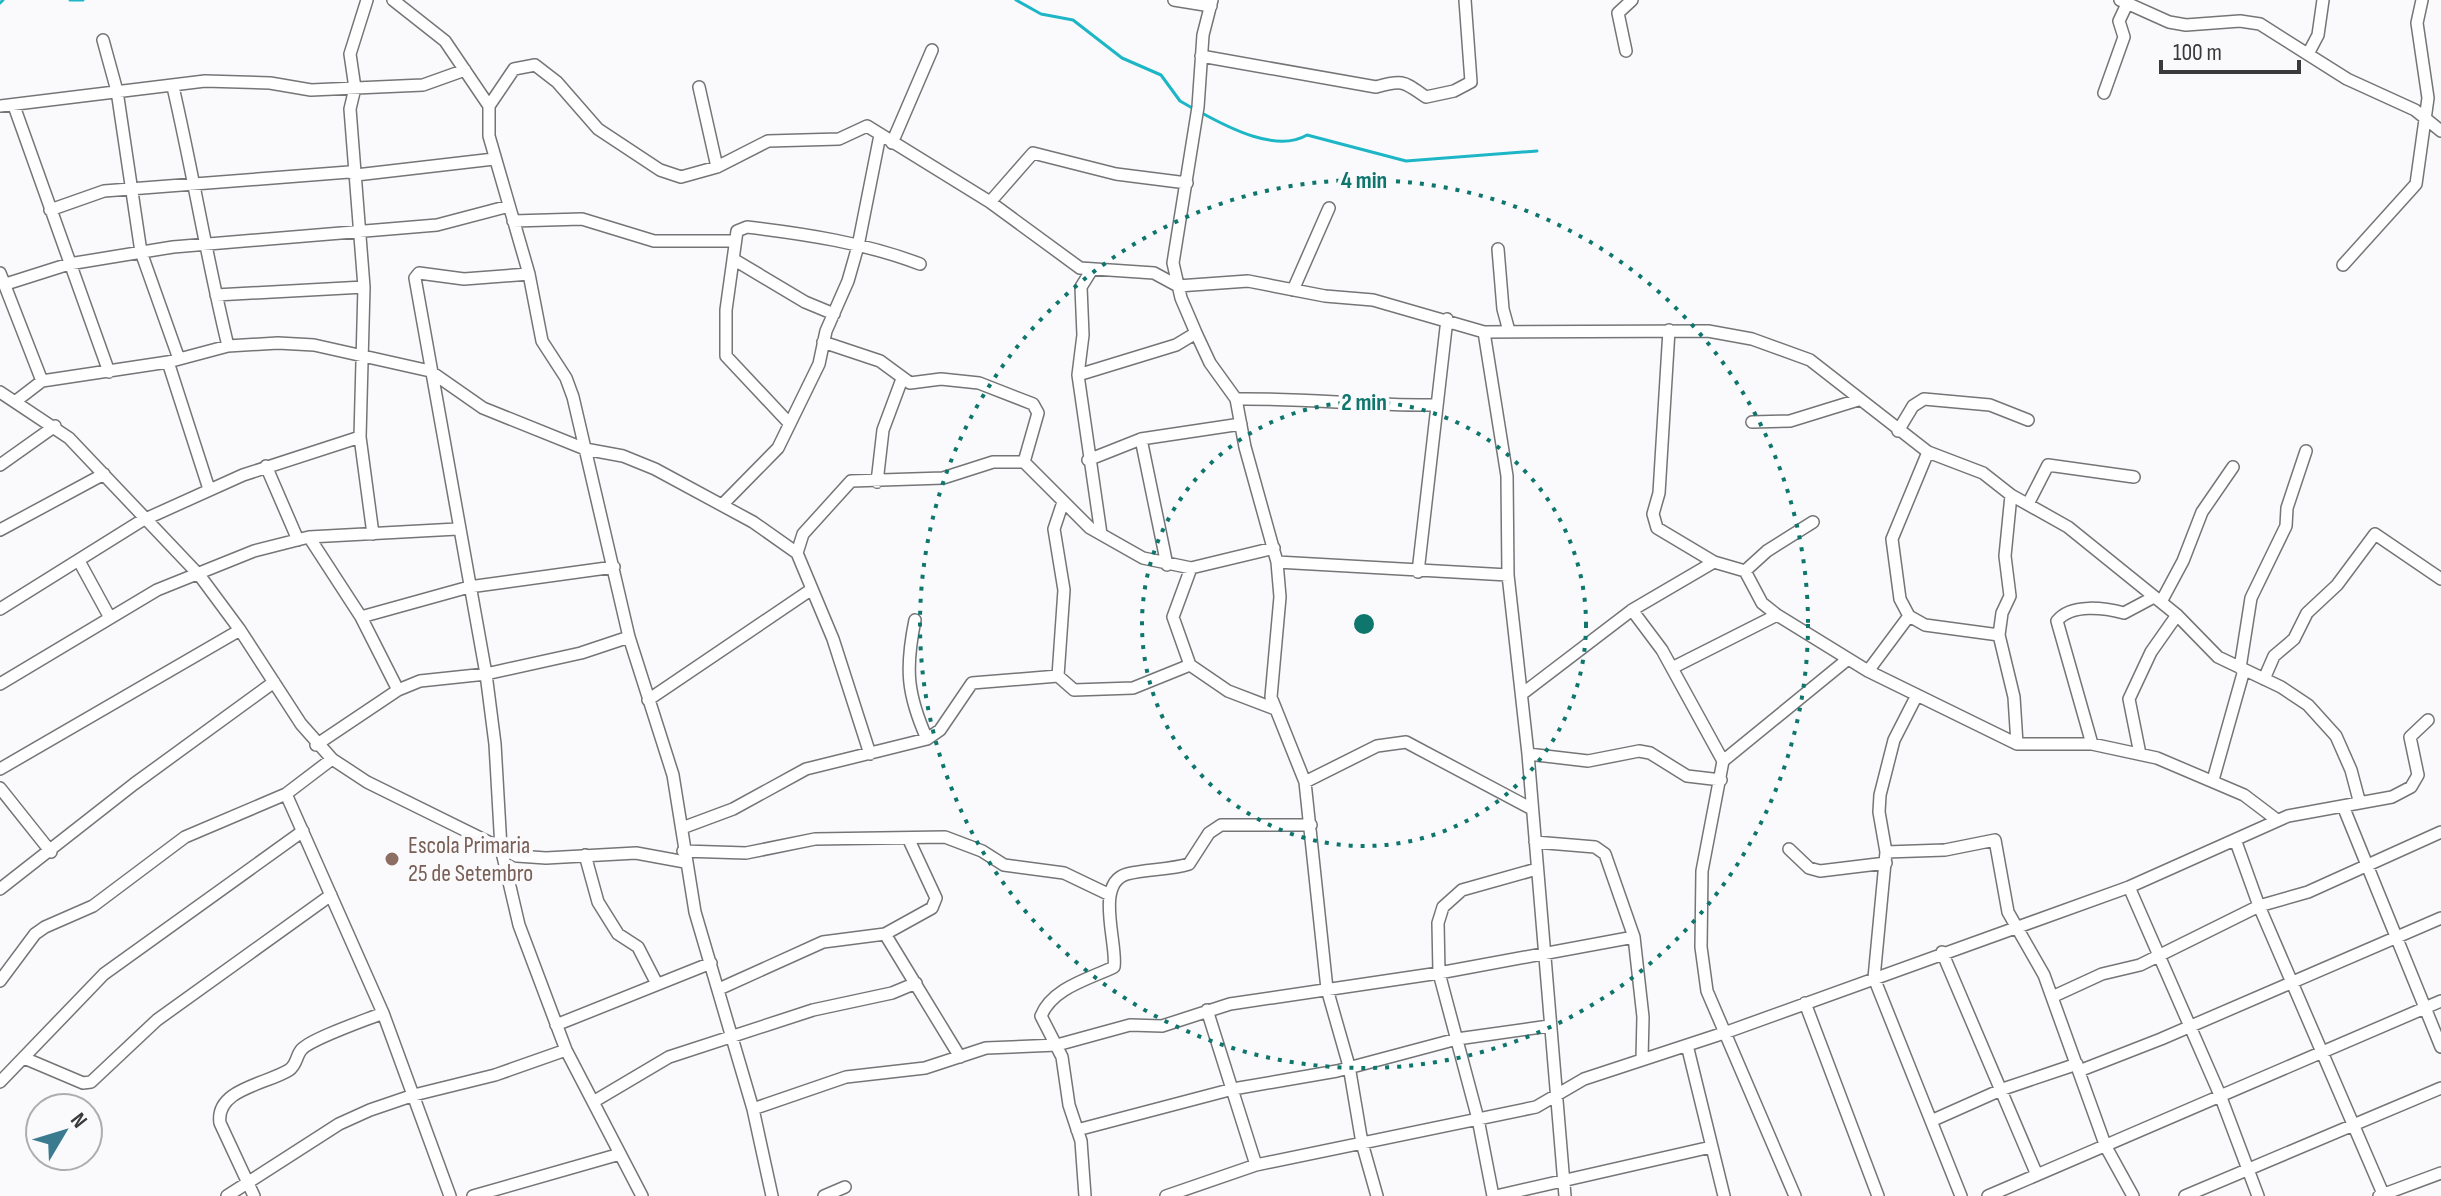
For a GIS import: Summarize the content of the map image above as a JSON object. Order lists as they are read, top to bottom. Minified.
{"places":["Escola Primaria 25 de Setembro"],"scale_bar":"100 m","north":"top right","rings":["4 min","2 min"]}
